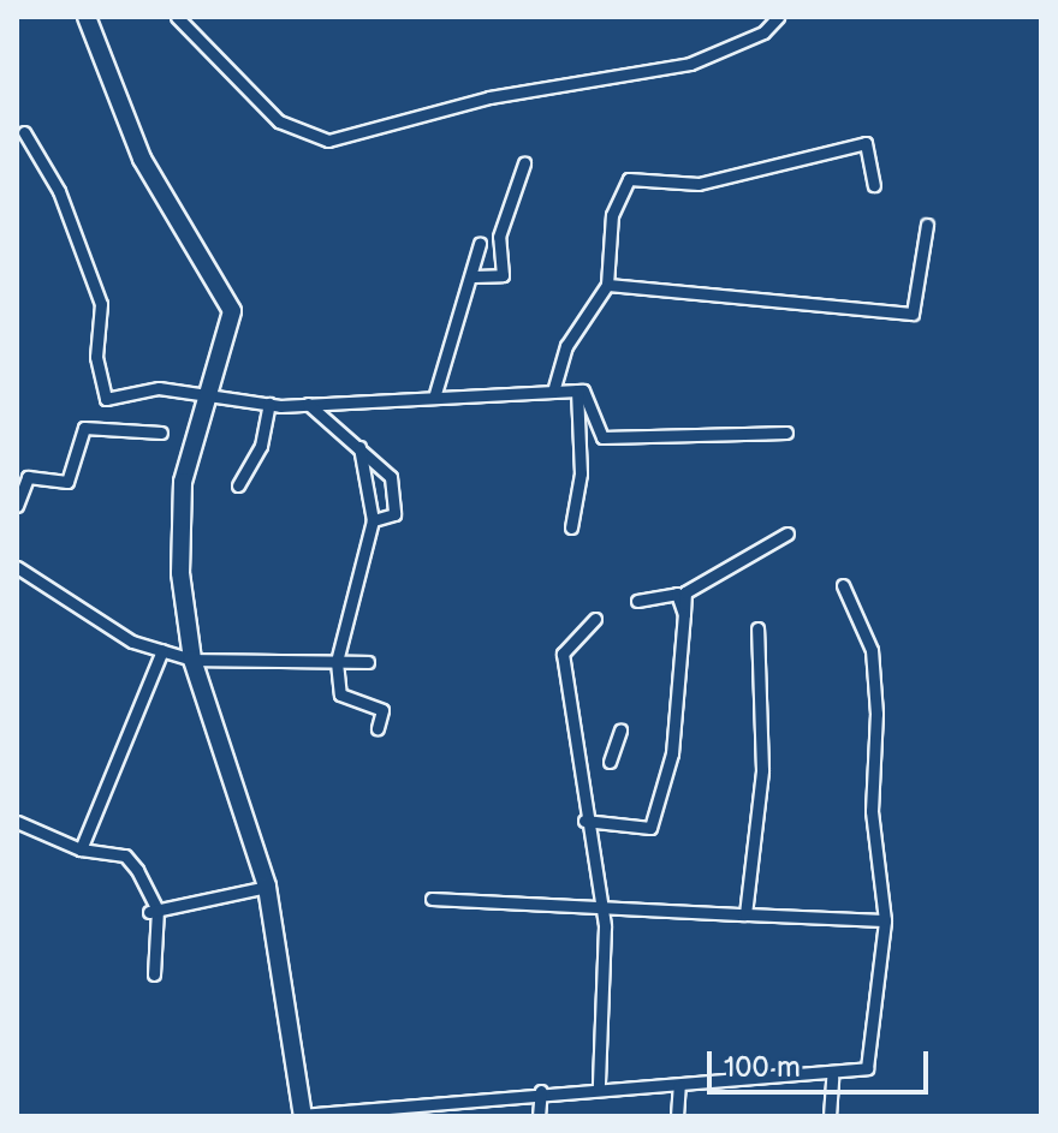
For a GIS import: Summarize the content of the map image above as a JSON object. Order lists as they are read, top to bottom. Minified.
{"scale_bar":"100 m"}
